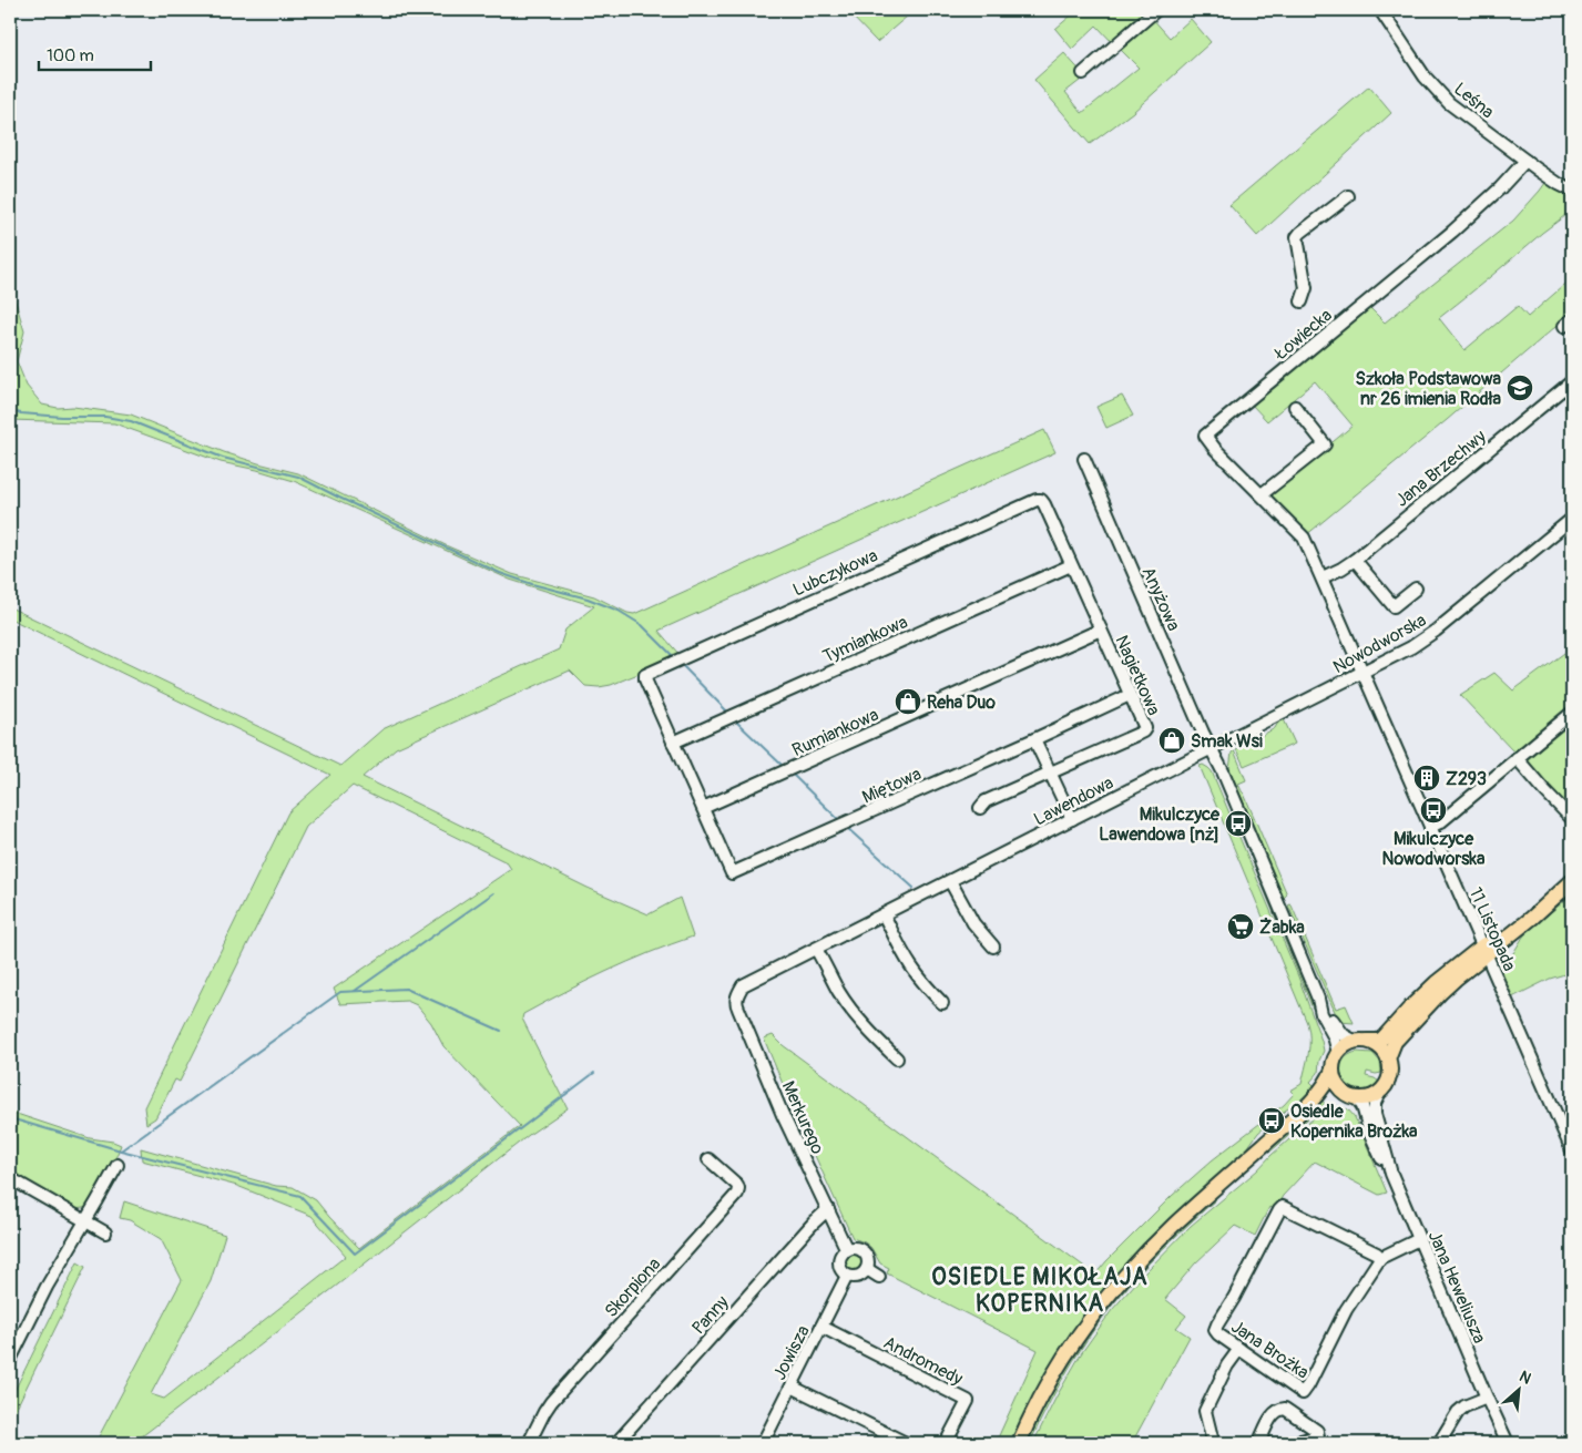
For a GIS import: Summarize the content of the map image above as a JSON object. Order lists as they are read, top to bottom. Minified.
{"streets":{"street":["Leśna","Łowiecka","Jana Brzechwy","Lubczykowa","Anyżowa","Tymiankowa","Nowodworska","Nagietkowa","Rumiankowa","Miętowa","Lawendowa","11 Listopada","Merkurego","Skorpiona","Jana Heweliusza","Panny","Jana Brożka","Jowisza","Andromedy"]},"crossings":[["Leśna","Łowiecka"],["Łowiecka","11 Listopada"],["Jana Brzechwy","11 Listopada"],["Lubczykowa","Tymiankowa"],["Lubczykowa","Nagietkowa"],["Lubczykowa","Rumiankowa"],["Lubczykowa","Miętowa"],["Anyżowa","Nowodworska"],["Anyżowa","Lawendowa"],["Nowodworska","Lawendowa"],["Nowodworska","11 Listopada"],["Nagietkowa","Rumiankowa"],["Nagietkowa","Miętowa"],["Rumiankowa","Miętowa"],["Lawendowa","Merkurego"],["Merkurego","Panny"],["Merkurego","Jowisza"],["Jowisza","Andromedy"]],"districts":["OSIEDLE MIKOŁAJA KOPERNIKA"],"places":{"school or university":["Szkoła Podstawowa nr 26 imienia Rodła"],"shop":["Reha Duo","Smak Wsi"],"building":["Z293"],"bus stop":["Mikulczyce Nowodworska","Mikulczyce Lawendowa [nż]","Osiedle Kopernika Brożka"],"supermarket":["Żabka"]},"scale_bar":"100 m","north":"top right"}
